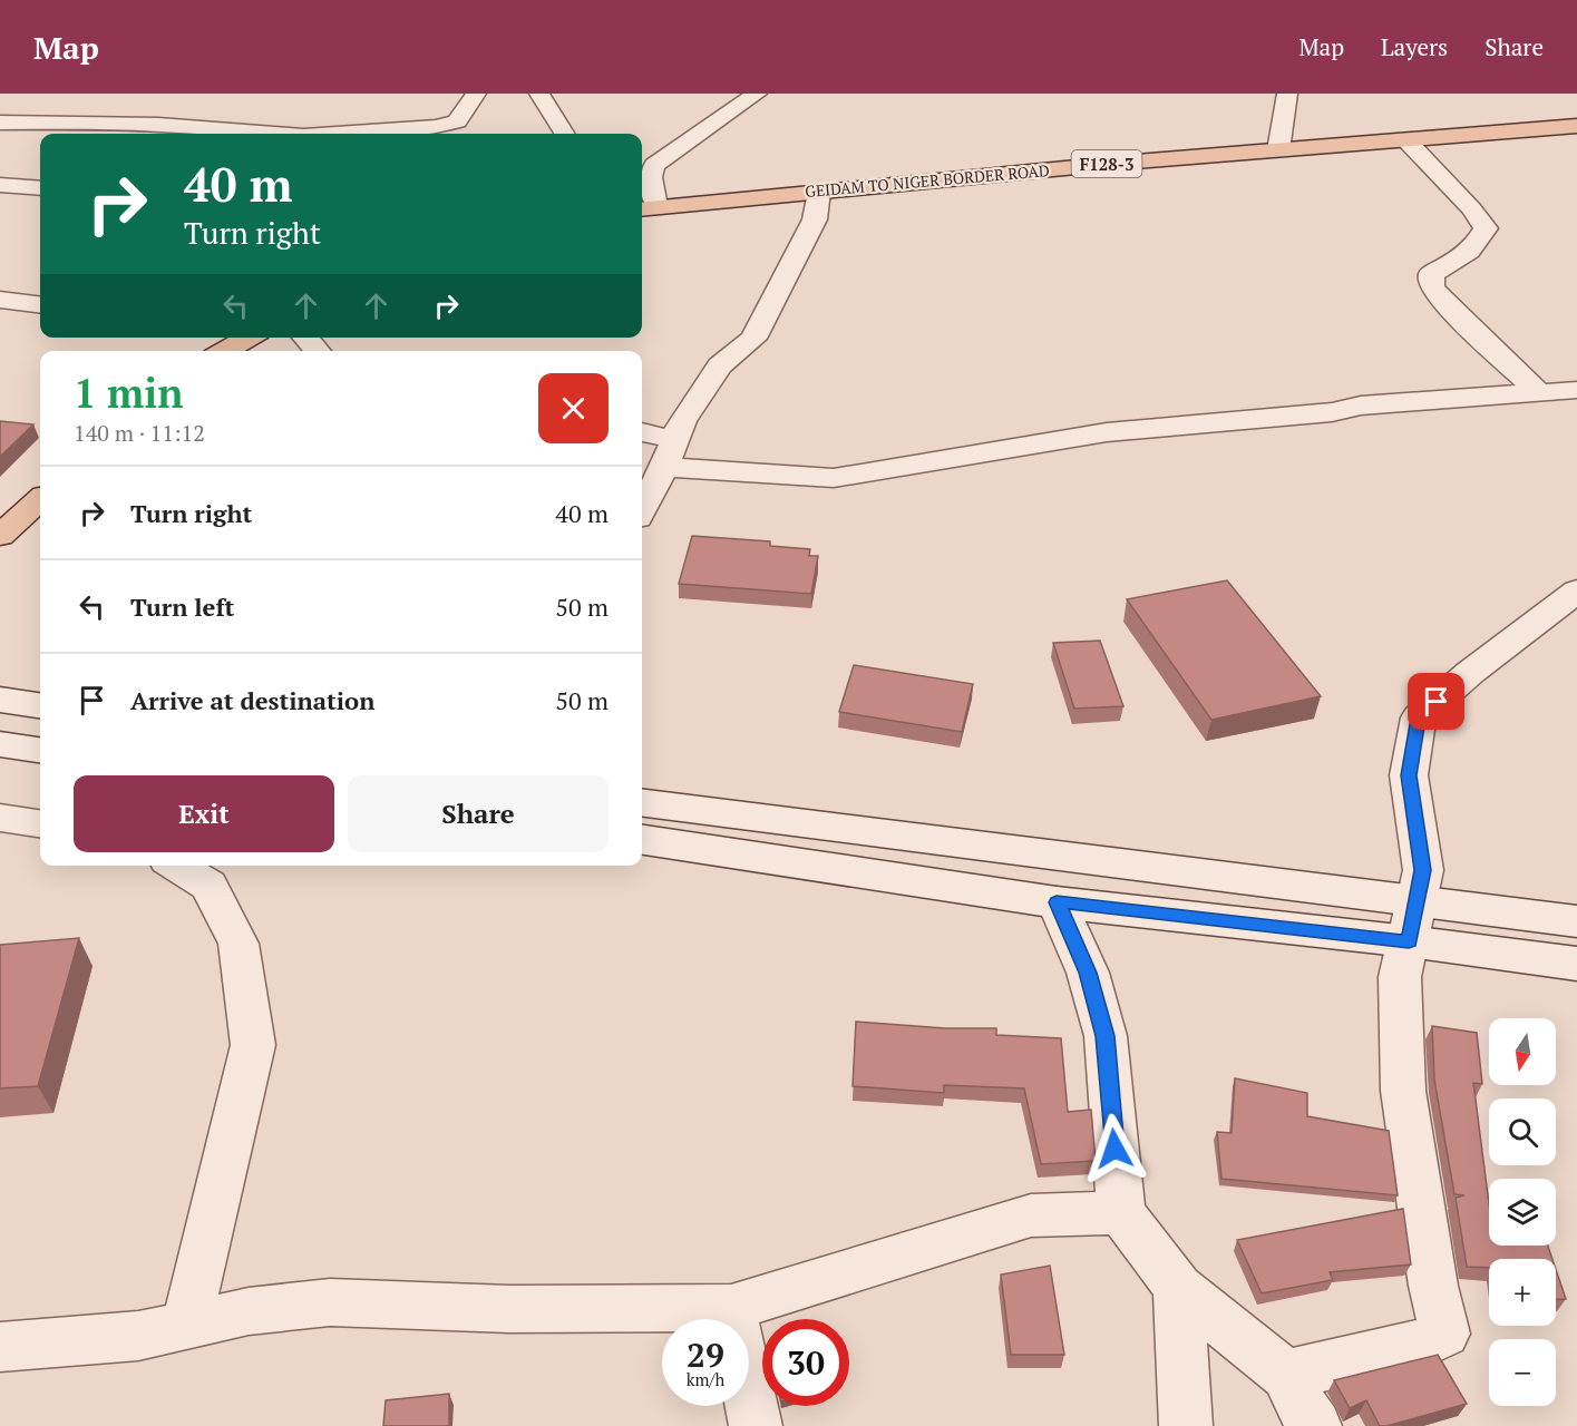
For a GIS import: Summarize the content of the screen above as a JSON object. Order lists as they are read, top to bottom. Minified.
{"streets":{"main road":["F128-3","GEIDAM TO NIGER BORDER ROAD"]},"north":"bottom","page":{"header":"Map","nav":["Map","Layers","Share"],"turn":["40 m","Turn right"],"heading":["1 min","140 m · 11:12"],"list":[{"name":"Turn right","value":"40 m"},{"name":"Turn left","value":"50 m"},{"name":"Arrive at destination","value":"50 m"}],"buttons":["Exit","Share"],"map_buttons":["+","−"],"speed":"29 km/h","limit":"30"}}
